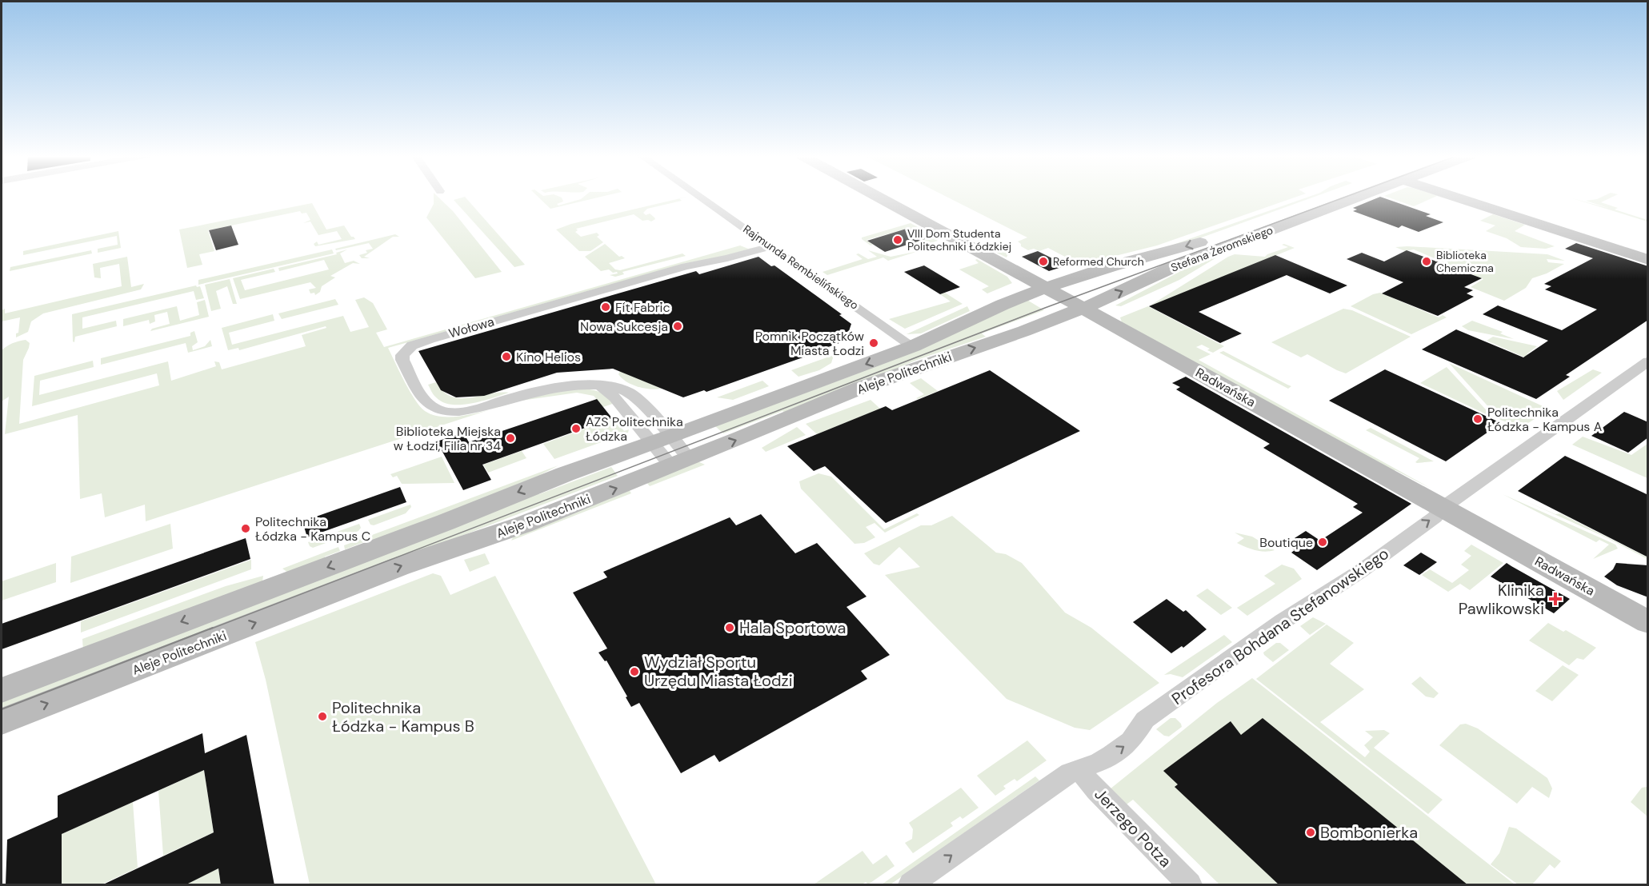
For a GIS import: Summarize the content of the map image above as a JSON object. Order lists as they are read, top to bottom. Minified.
{"streets":{"main road":["Stefana Żeromskiego","Aleje Politechniki","Radwańska"],"street":["Rajmunda Rembielińskiego","Wołowa","Profesora Bohdana Stefanowskiego","Jerzego Potza"]},"crossings":[["Stefana Żeromskiego","Aleje Politechniki"],["Stefana Żeromskiego","Radwańska"],["Rajmunda Rembielińskiego","Wołowa"],["Rajmunda Rembielińskiego","Aleje Politechniki"],["Wołowa","Aleje Politechniki"],["Aleje Politechniki","Radwańska"],["Radwańska","Profesora Bohdana Stefanowskiego"],["Profesora Bohdana Stefanowskiego","Jerzego Potza"]],"one_way":["Profesora Bohdana Stefanowskiego"],"places":{"other":["VIII Dom Studenta Politechniki Łódzkiej","Reformed Church","Biblioteka Chemiczna","Fit Fabric","Nowa Sukcesja","Pomnik Początków Miasta Łodzi","Kino Helios","Politechnika Łódzka - Kampus A","AZS Politechnika Łódzka","Biblioteka Miejska w Łodzi, Filia nr 34","Politechnika Łódzka - Kampus C","Boutique","Hala Sportowa","Wydział Sportu Urzędu Miasta Łodzi","Politechnika Łódzka - Kampus B","Bombonierka"],"health":["Klinika Pawlikowski"]}}
